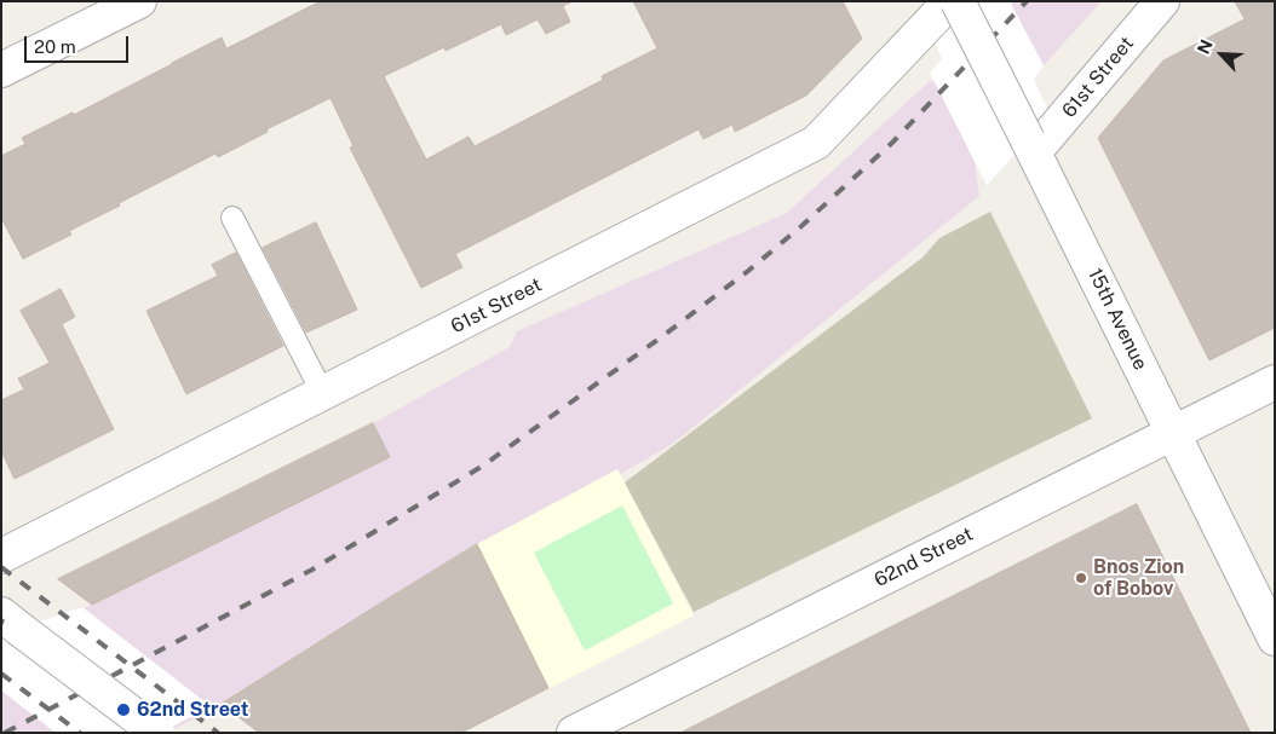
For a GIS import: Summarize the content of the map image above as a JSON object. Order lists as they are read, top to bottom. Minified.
{"streets":{"street":["61st Street","15th Avenue","62nd Street"]},"crossings":[["61st Street","15th Avenue"],["15th Avenue","62nd Street"]],"places":["Bnos Zion of Bobov","62nd Street"],"scale_bar":"20 m","north":"top left"}
